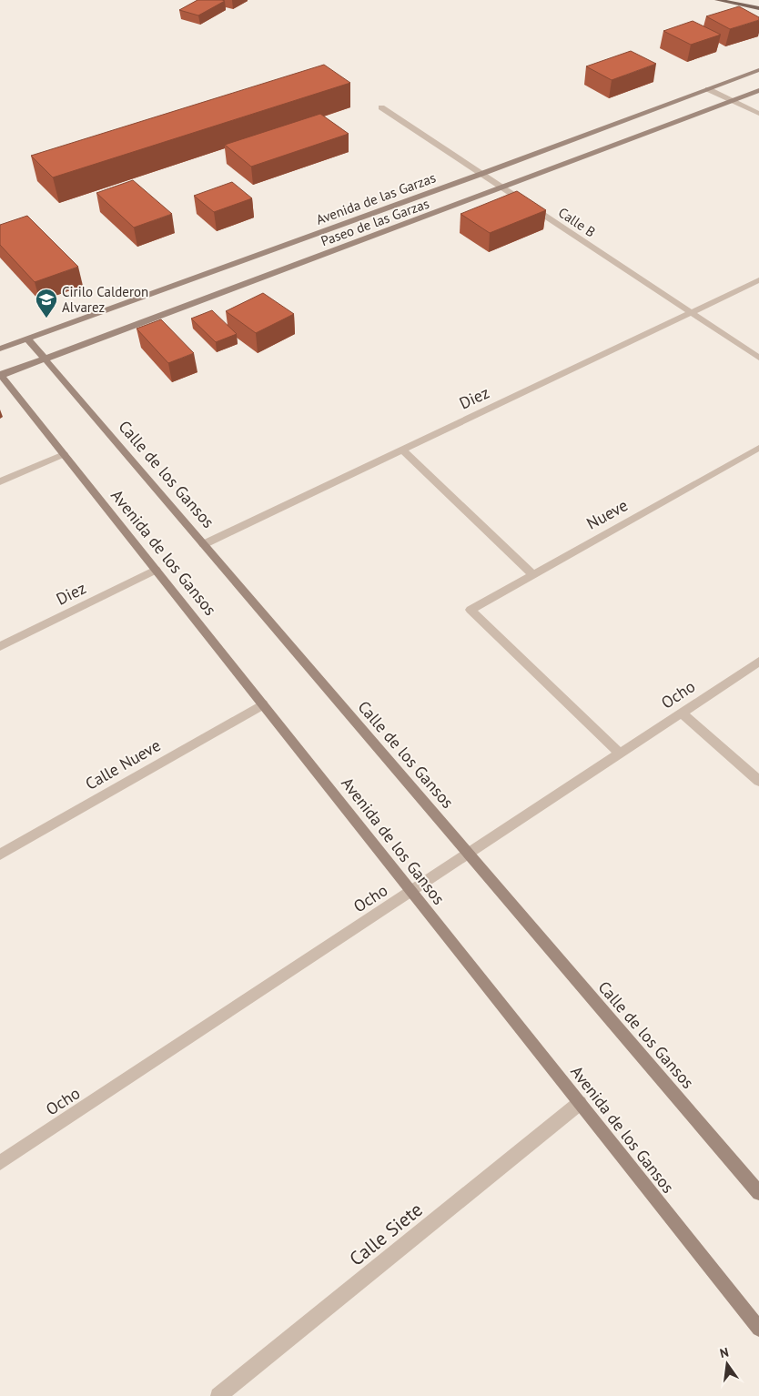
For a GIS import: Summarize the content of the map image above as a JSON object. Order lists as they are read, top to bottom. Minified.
{"streets":{"main road":["Avenida de las Garzas","Paseo de las Garzas","Calle de los Gansos","Avenida de los Gansos"],"street":["Calle B","Diez","Nueve","Ocho","Calle Nueve","Calle Siete"]},"crossings":[["Avenida de las Garzas","Calle B"],["Avenida de las Garzas","Calle de los Gansos"],["Paseo de las Garzas","Calle B"],["Paseo de las Garzas","Calle de los Gansos"],["Paseo de las Garzas","Avenida de los Gansos"],["Calle B","Diez"],["Diez","Calle de los Gansos"],["Diez","Avenida de los Gansos"],["Calle de los Gansos","Ocho"],["Nueve","Ocho"],["Avenida de los Gansos","Ocho"],["Avenida de los Gansos","Calle Nueve"],["Avenida de los Gansos","Calle Siete"]],"places":{"school or university":["Cirilo Calderon Alvarez"]},"north":"top"}
